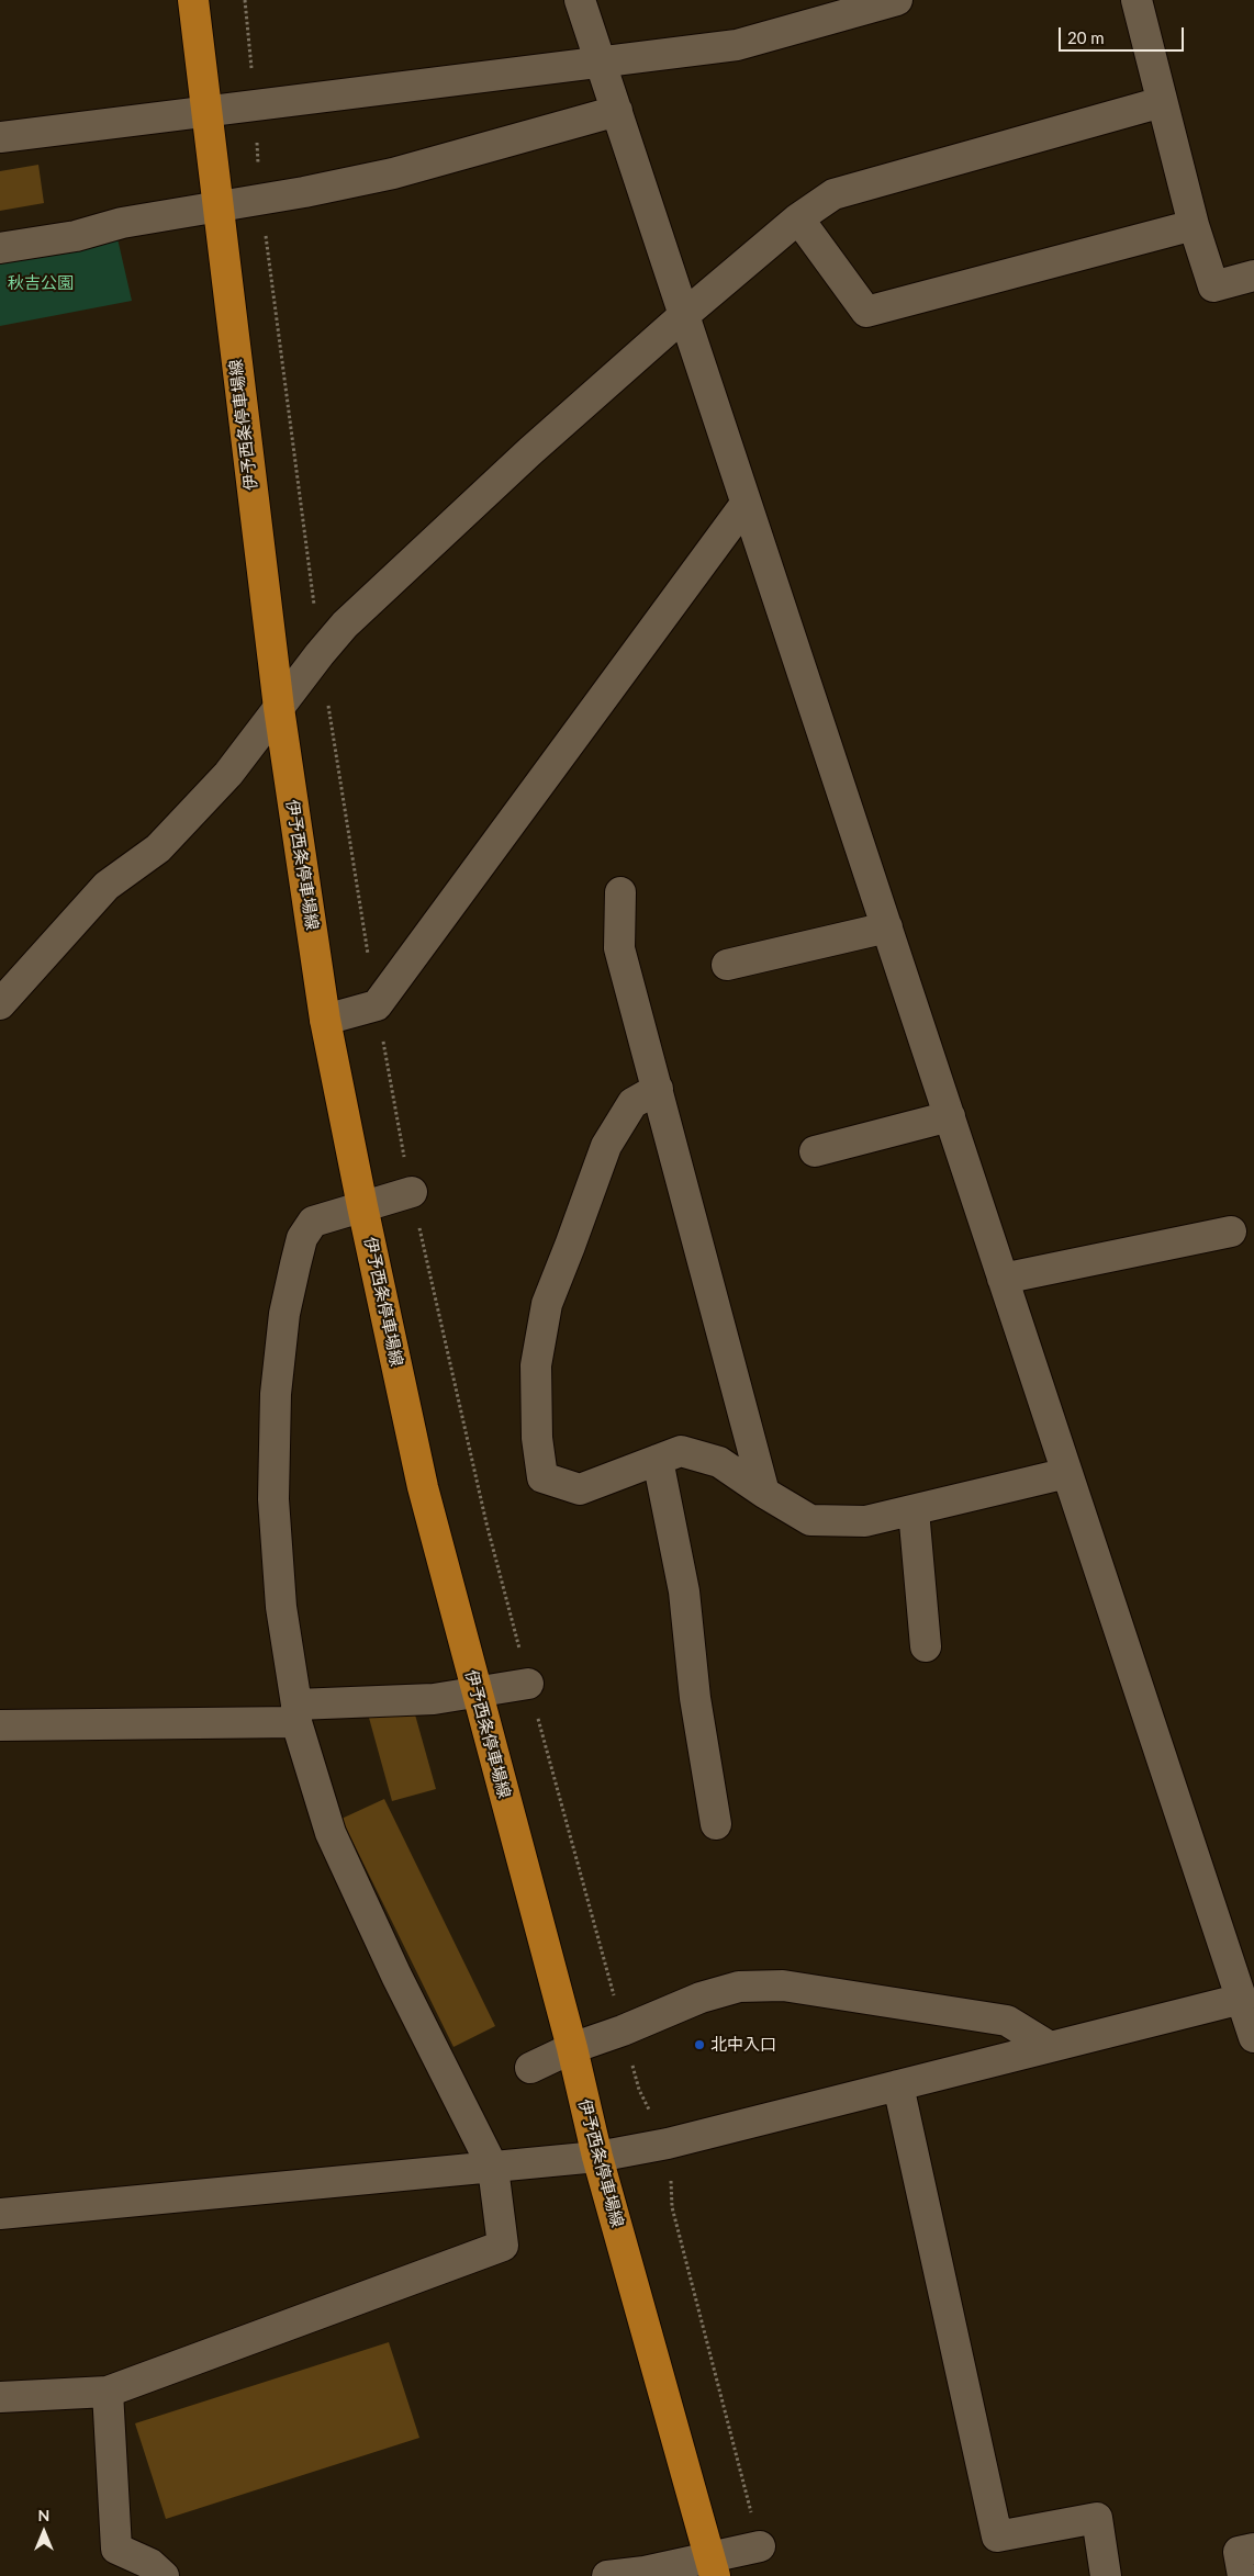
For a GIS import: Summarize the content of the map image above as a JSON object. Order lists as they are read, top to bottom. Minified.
{"streets":{"main road":["伊予西条停車場線"]},"parks":["秋吉公園"],"places":["北中入口"],"scale_bar":"20 m","north":"top"}
